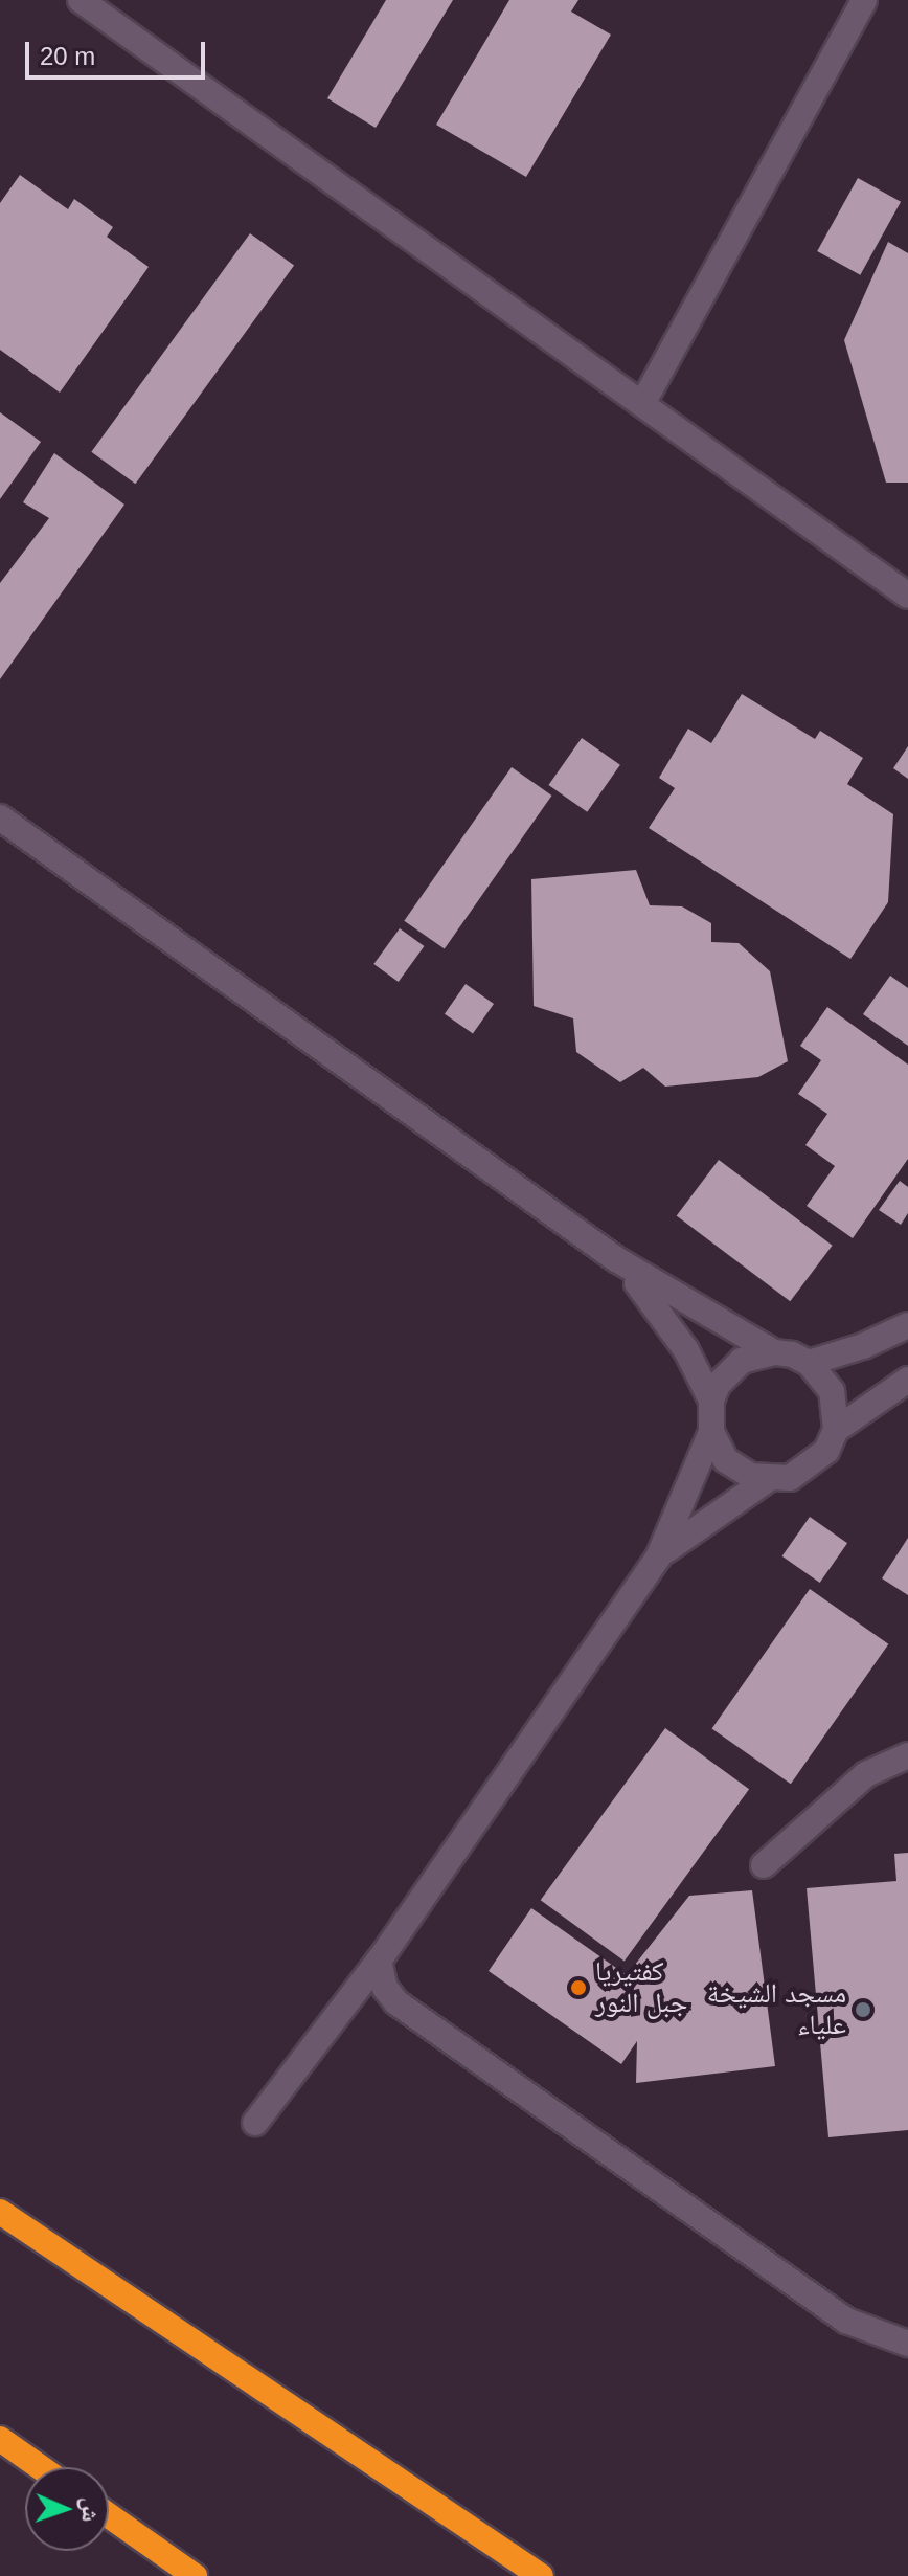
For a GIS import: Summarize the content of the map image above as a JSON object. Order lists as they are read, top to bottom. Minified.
{"places":["كفتيريا جبل النور","مسجد الشيخة علياء"],"scale_bar":"20 m","north":"right"}
